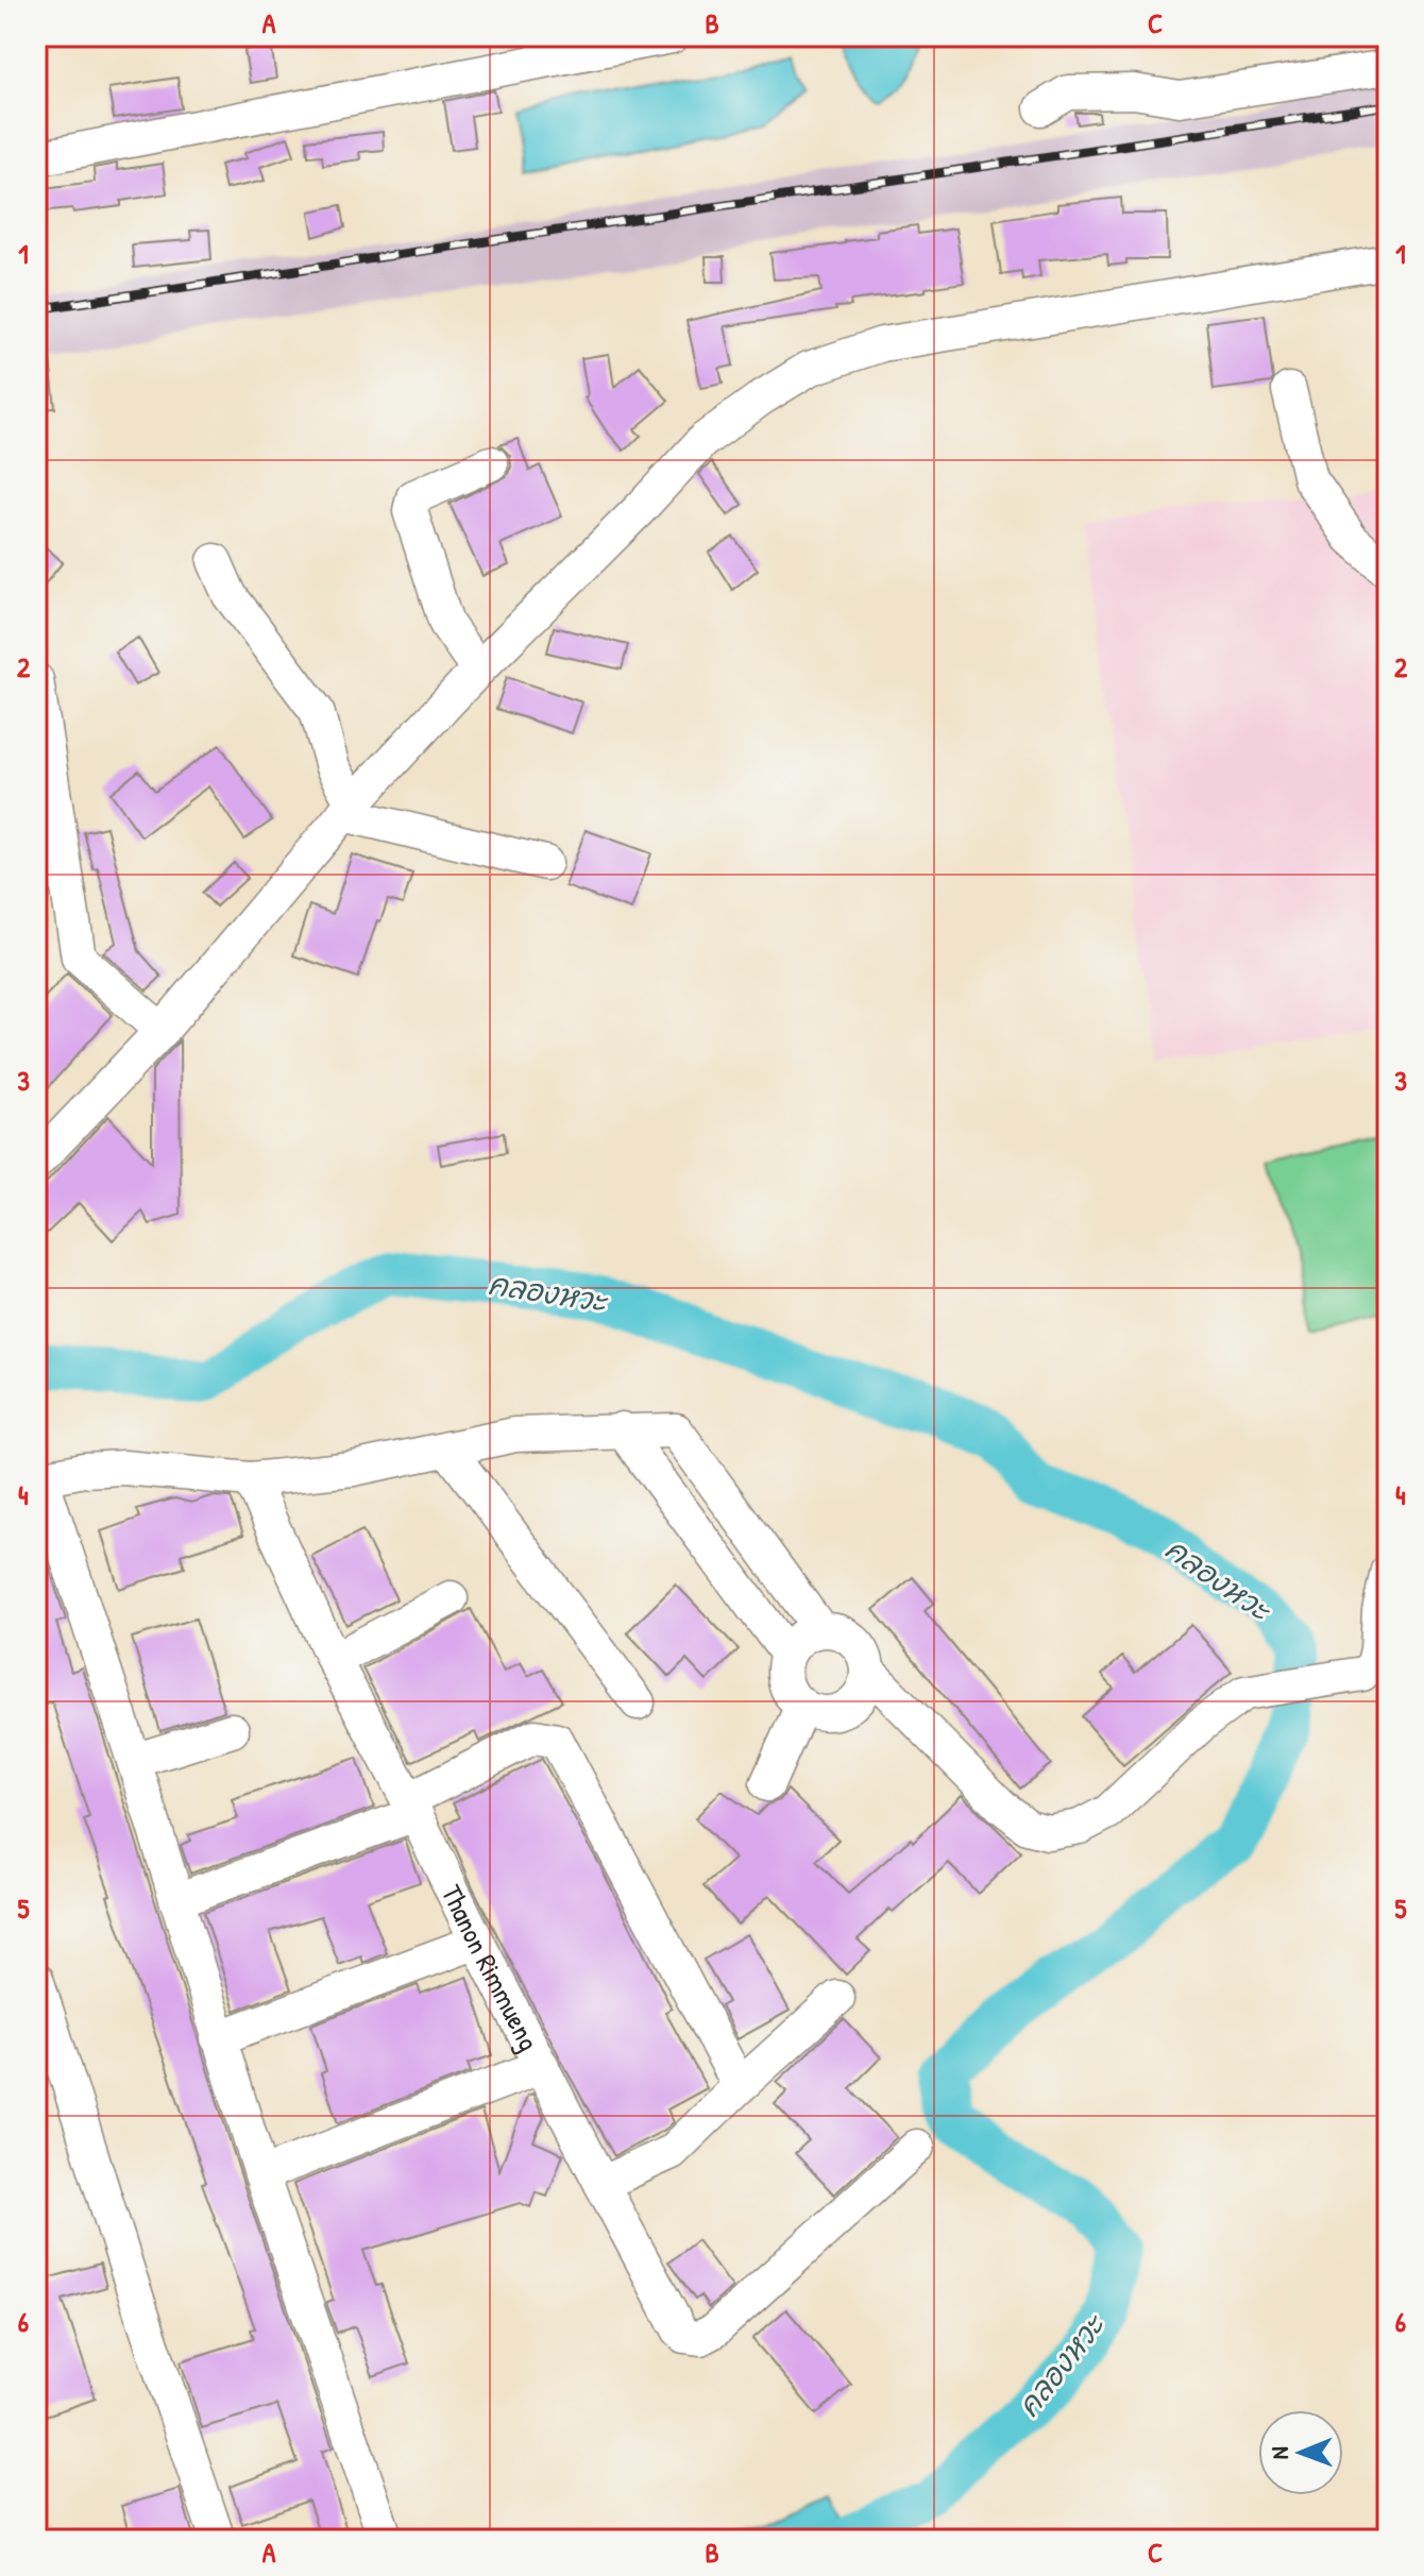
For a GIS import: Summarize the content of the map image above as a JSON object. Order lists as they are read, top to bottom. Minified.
{"streets":{"street":["Thanon Rimmueng"]},"water":["คลองหวะ"],"north":"left","grid":{"columns":["A","B","C"],"rows":["1","2","3","4","5","6"]}}
